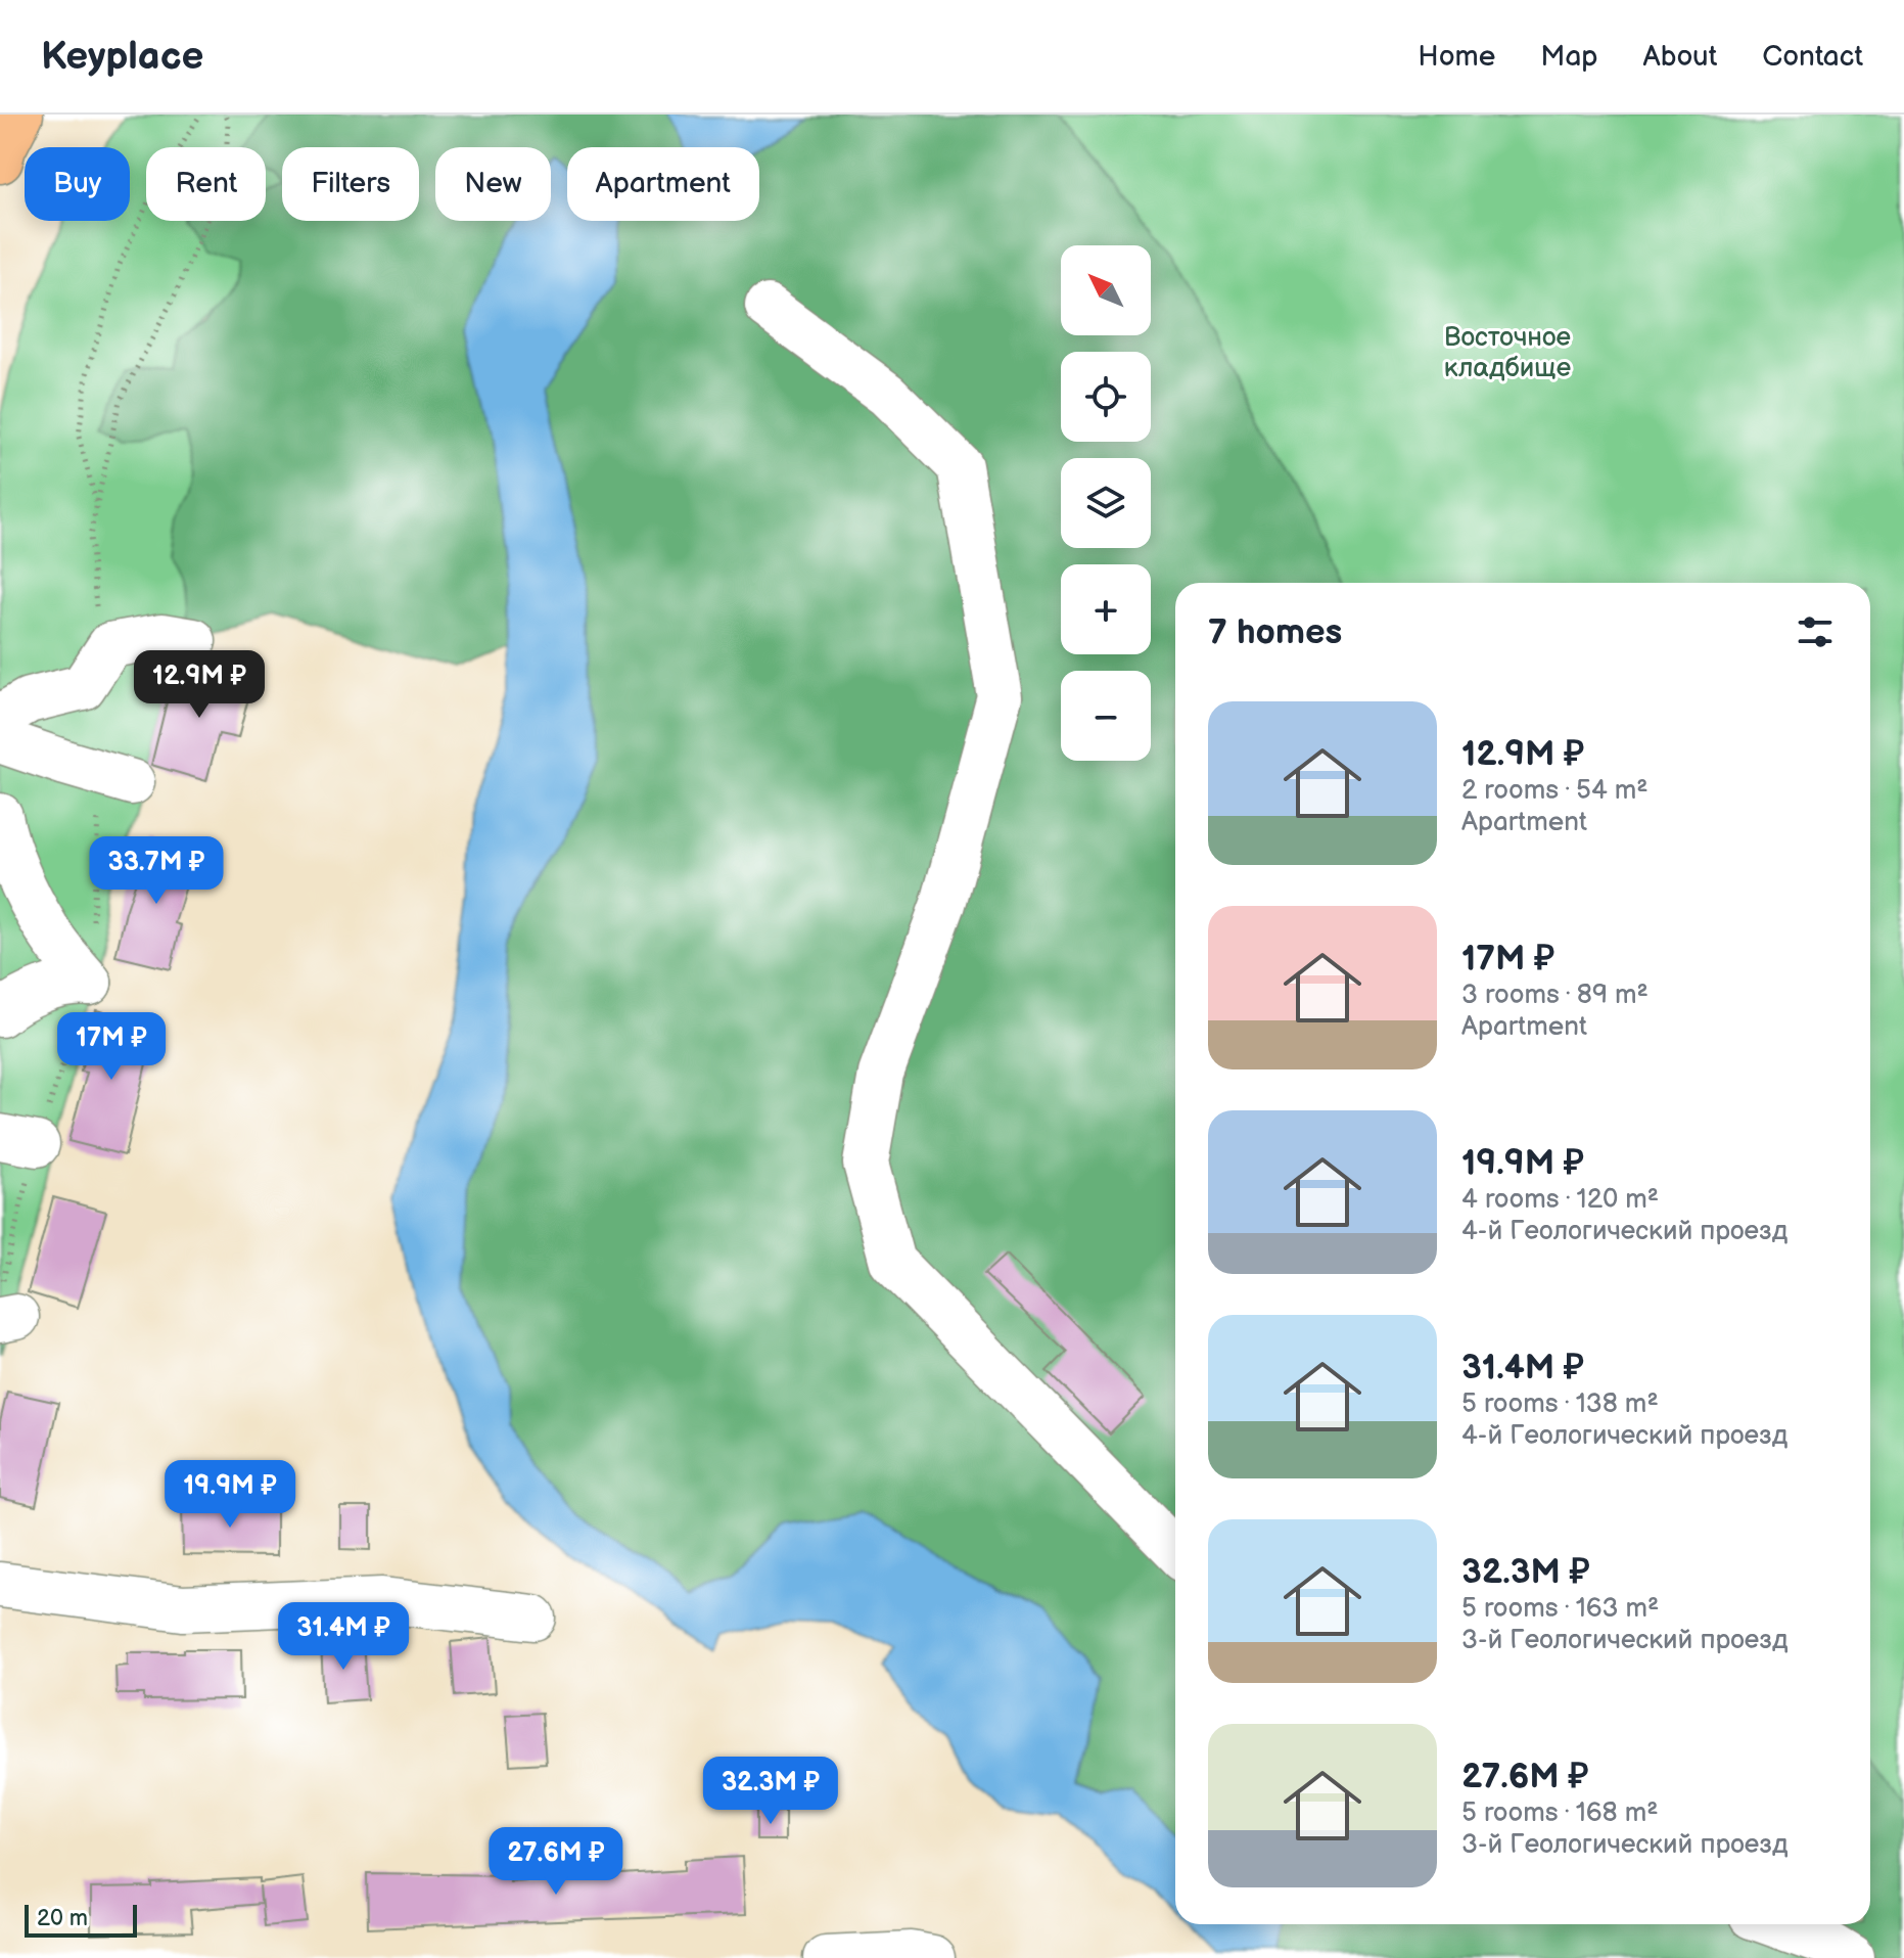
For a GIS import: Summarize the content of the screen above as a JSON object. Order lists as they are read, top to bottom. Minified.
{"parks":["Восточное кладбище"],"scale_bar":"20 m","north":"top left","page":{"header":"Keyplace","nav":["Home","Map","About","Contact"],"chip":["Buy","Rent","Filters","New","Apartment"],"map_buttons":["+","−"],"heading":"7 homes","price":["12.9M ₽","33.7M ₽","17M ₽","19.9M ₽","31.4M ₽","32.3M ₽","27.6M ₽"],"list":[{"name":"12.9M ₽","note":"2 rooms · 54 m² · Apartment"},{"name":"17M ₽","note":"3 rooms · 89 m² · Apartment"},{"name":"19.9M ₽","note":"4 rooms · 120 m² · 4-й Геологический проезд"},{"name":"31.4M ₽","note":"5 rooms · 138 m² · 4-й Геологический проезд"},{"name":"32.3M ₽","note":"5 rooms · 163 m² · 3-й Геологический проезд"},{"name":"27.6M ₽","note":"5 rooms · 168 m² · 3-й Геологический проезд"}],"scale":"20 m"}}
